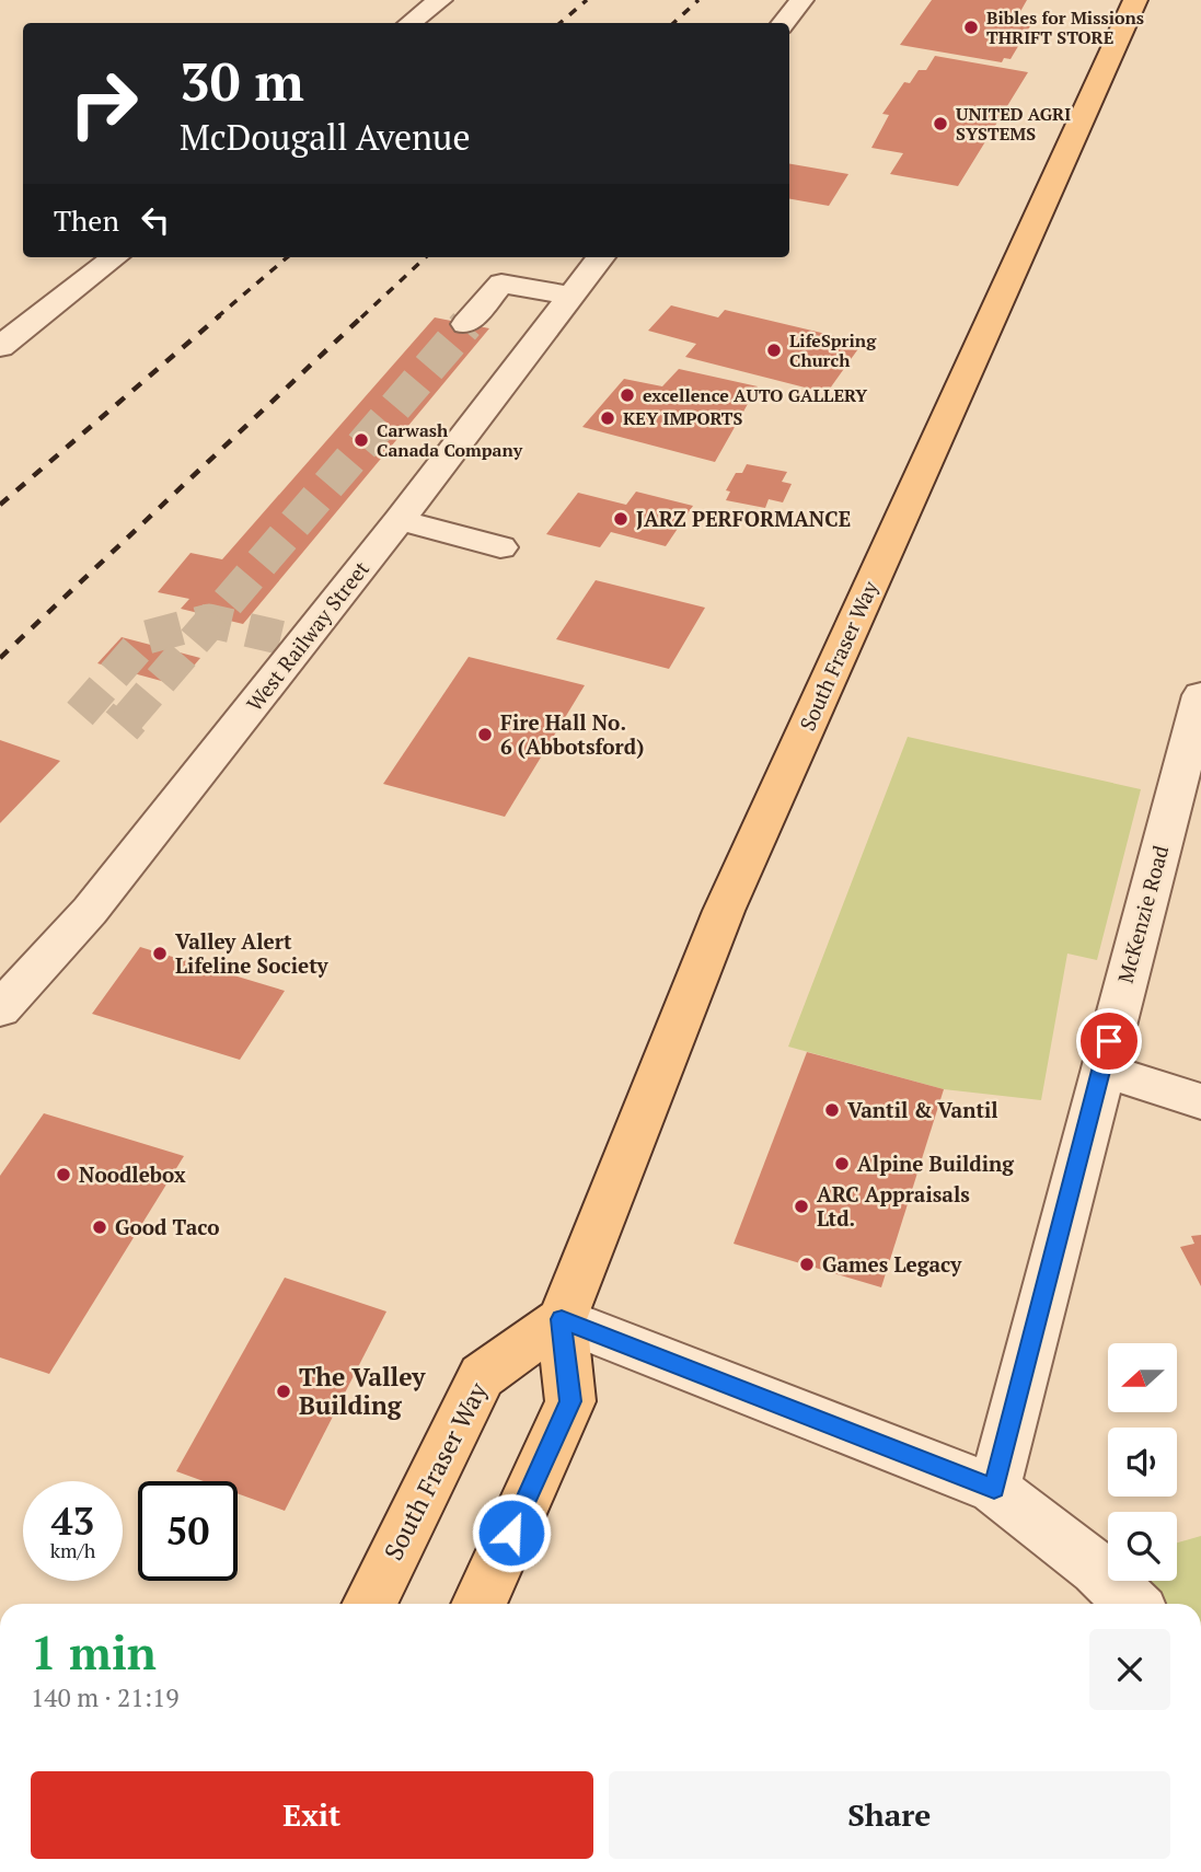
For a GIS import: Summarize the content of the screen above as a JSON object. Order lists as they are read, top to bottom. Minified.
{"streets":{"main road":["South Fraser Way"],"street":["West Railway Street","McKenzie Road"]},"places":["Bibles for Missions THRIFT STORE","UNITED AGRI SYSTEMS","LifeSpring Church","excellence AUTO GALLERY","KEY IMPORTS","Carwash Canada Company","JARZ PERFORMANCE","Fire Hall No. 6 (Abbotsford)","Valley Alert Lifeline Society","Vantil & Vantil","Alpine Building","Noodlebox","ARC Appraisals Ltd.","Good Taco","Games Legacy","The Valley Building"],"north":"left","page":{"turn":["30 m","McDougall Avenue"],"then":"Then","speed":"43 km/h","limit":"50","heading":["1 min","140 m · 21:19"],"buttons":["Exit","Share"]}}
